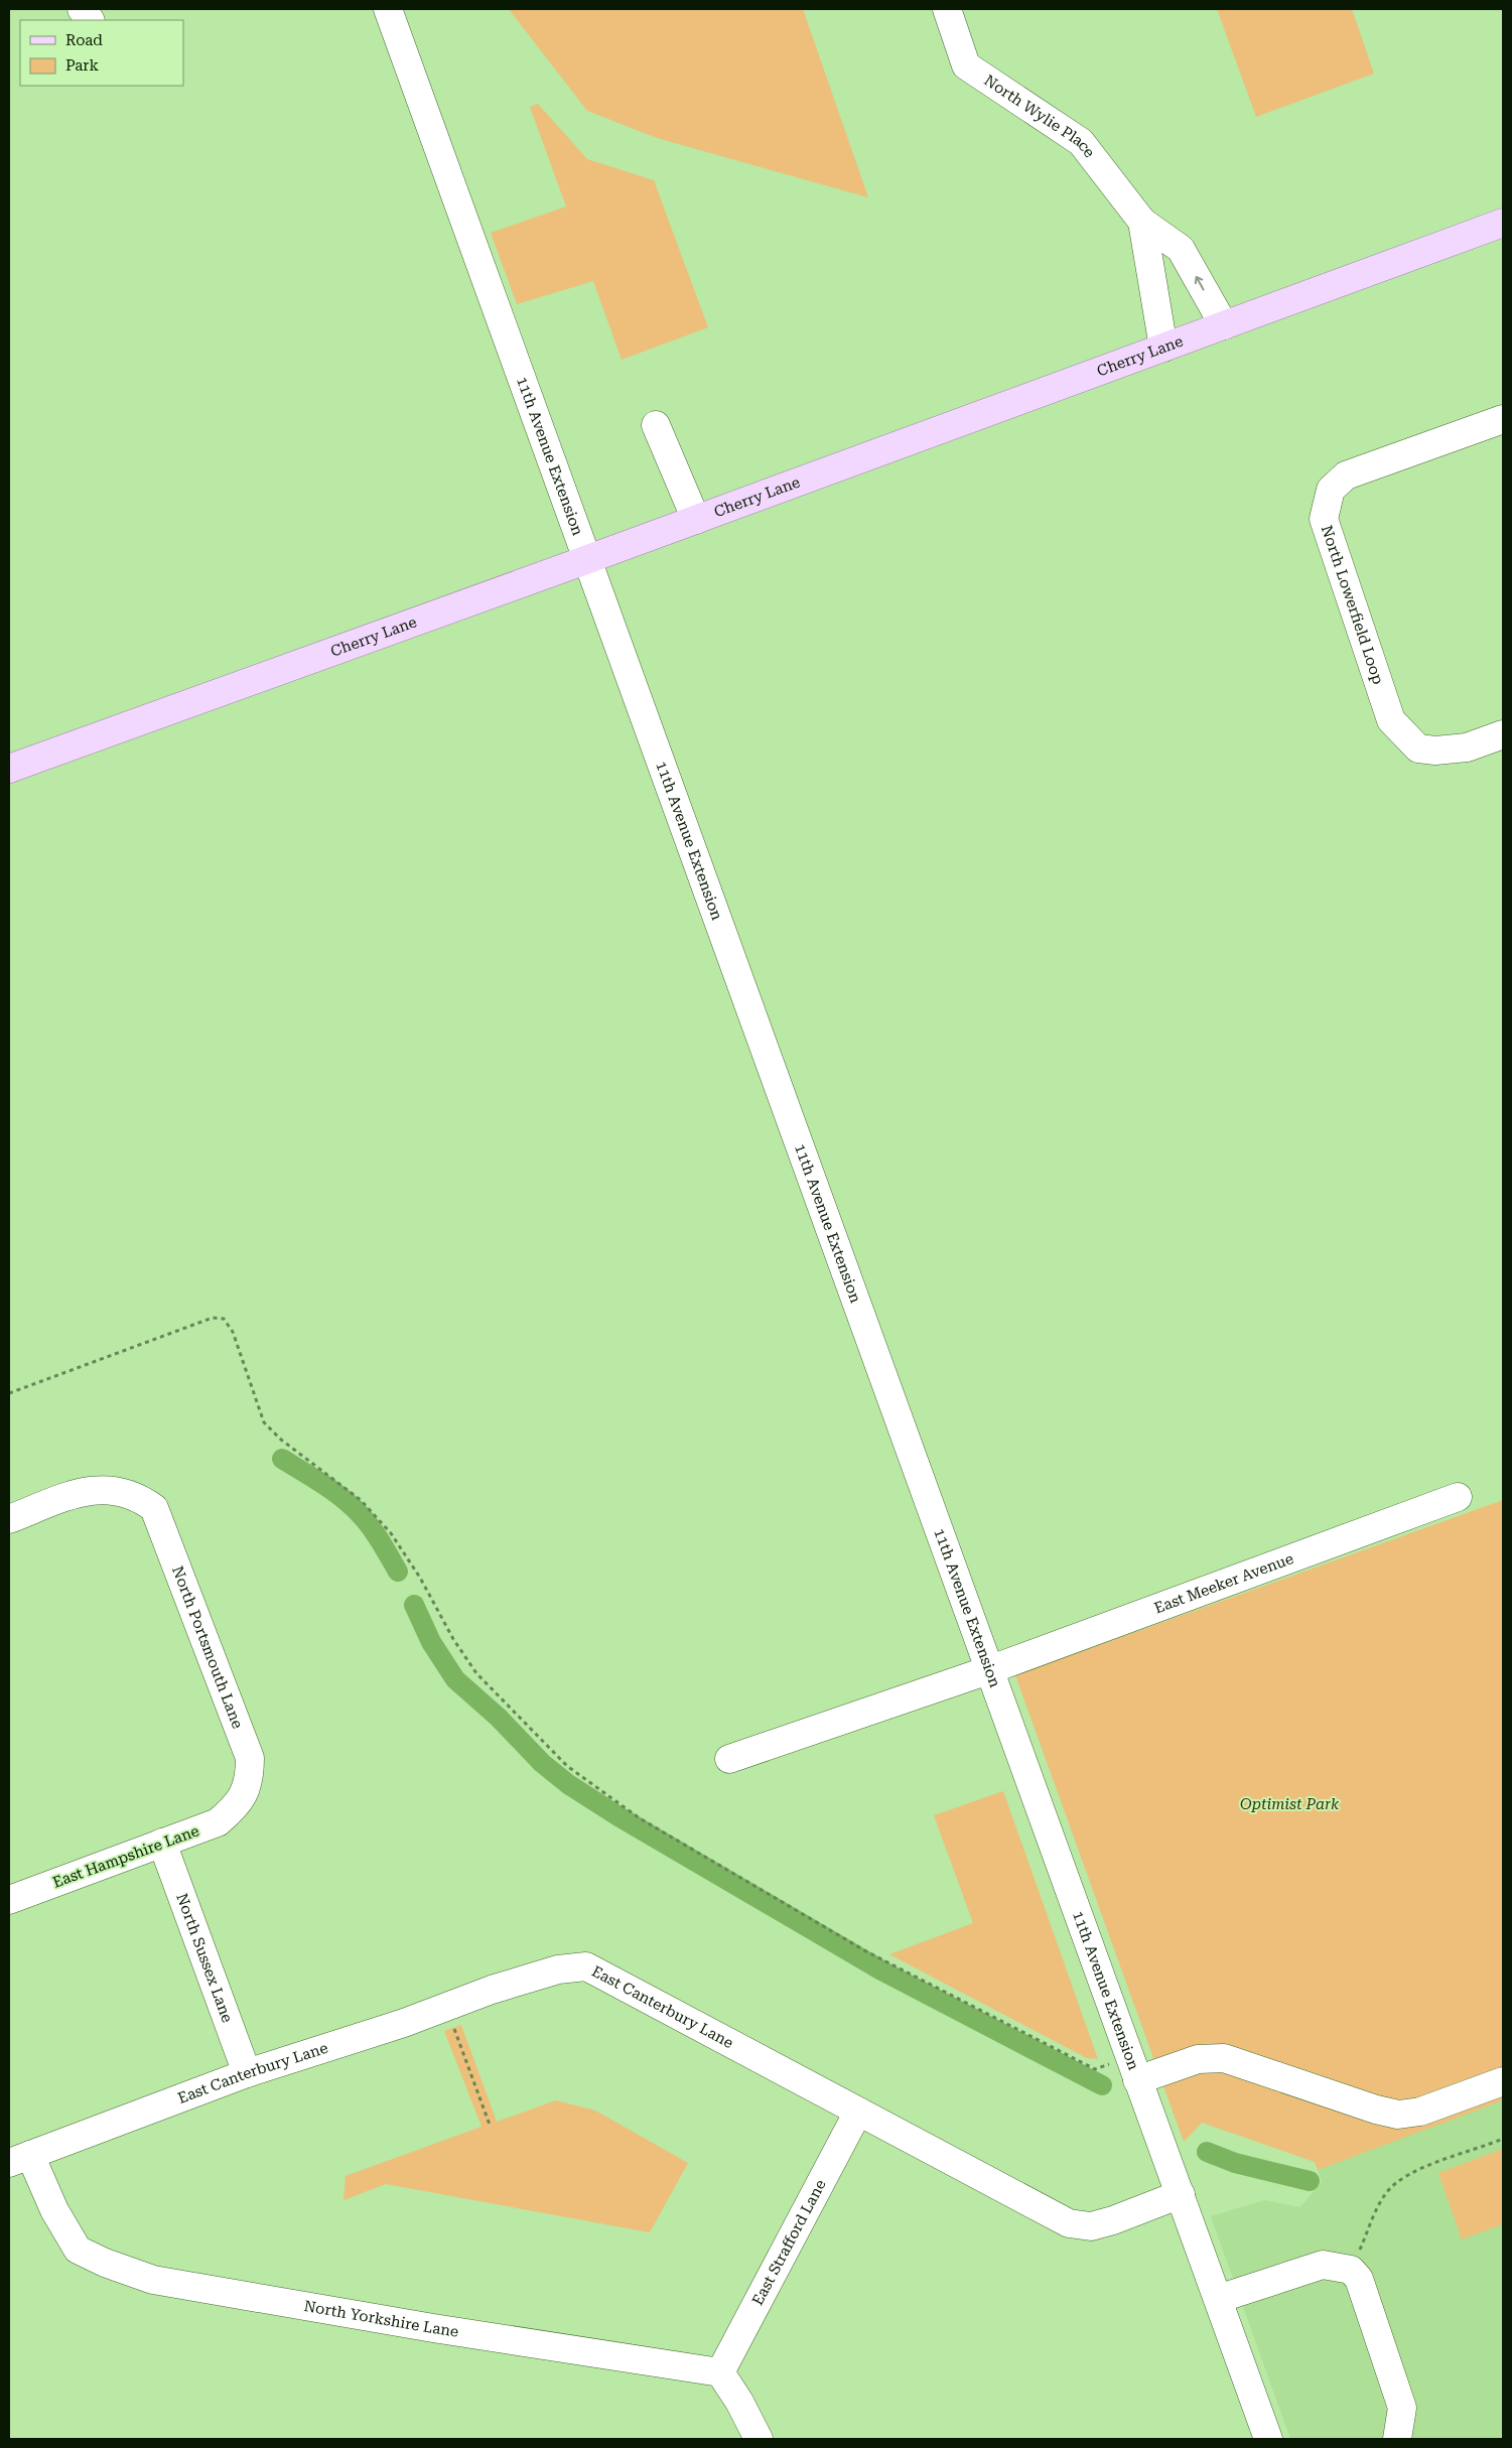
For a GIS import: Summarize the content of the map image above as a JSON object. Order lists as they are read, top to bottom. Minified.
{"streets":{"main road":["Cherry Lane"],"street":["North Wylie Place","11th Avenue Extension","North Lowerfield Loop","East Meeker Avenue","North Portsmouth Lane","East Hampshire Lane","North Sussex Lane","East Canterbury Lane","East Strafford Lane","North Yorkshire Lane"]},"crossings":[["North Wylie Place","Cherry Lane"],["Cherry Lane","11th Avenue Extension"],["11th Avenue Extension","East Meeker Avenue"],["11th Avenue Extension","East Canterbury Lane"],["North Portsmouth Lane","East Hampshire Lane"],["East Hampshire Lane","North Sussex Lane"],["North Sussex Lane","East Canterbury Lane"],["East Canterbury Lane","East Strafford Lane"],["East Canterbury Lane","North Yorkshire Lane"],["East Strafford Lane","North Yorkshire Lane"]],"parks":["Optimist Park"],"legend":["Road","Park"]}
